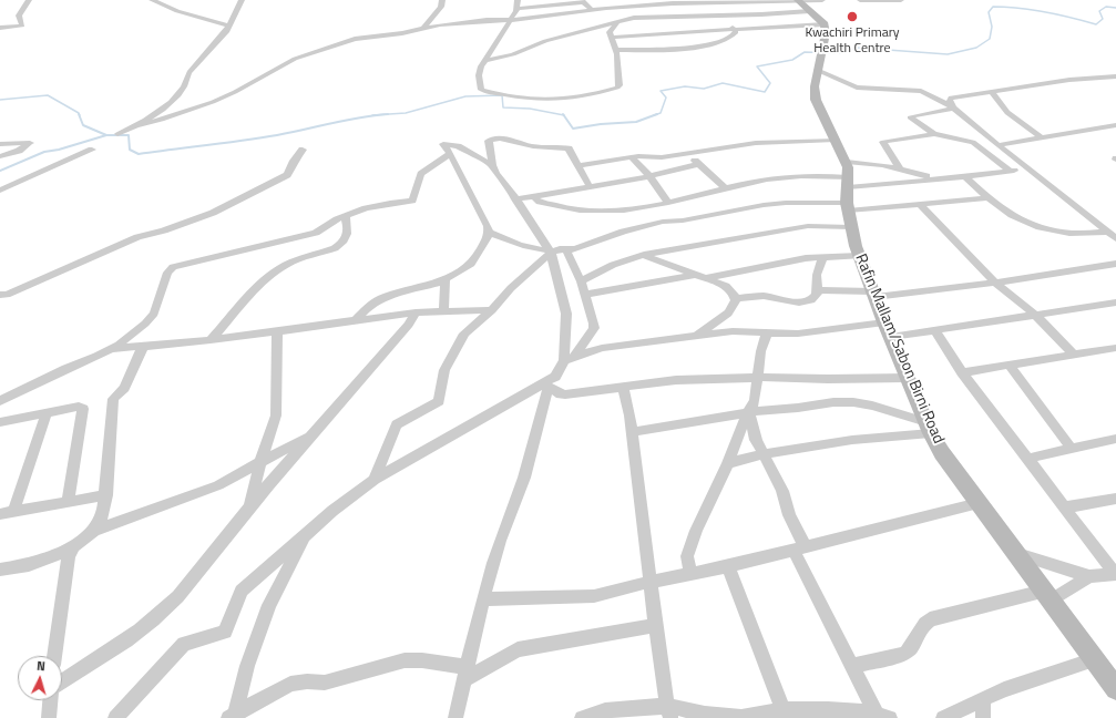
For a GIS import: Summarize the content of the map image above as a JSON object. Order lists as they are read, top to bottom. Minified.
{"streets":{"street":["Rafin Mallam/Sabon Birni Road"]},"places":["Kwachiri Primary Health Centre"],"north":"top"}
